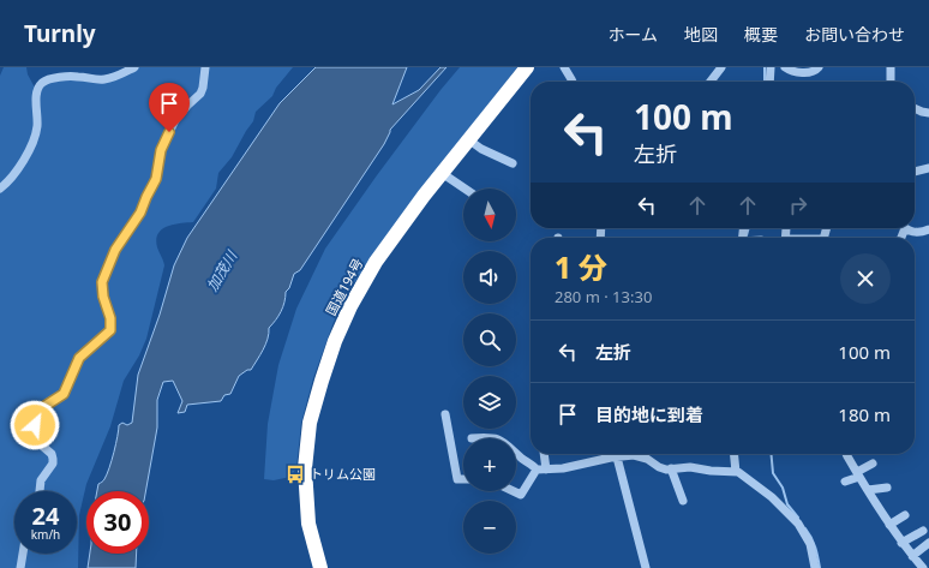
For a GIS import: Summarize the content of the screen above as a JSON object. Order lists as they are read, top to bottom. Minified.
{"streets":{"highway":["国道194号"]},"water":["加茂川"],"places":{"bus stop":["トリム公園"]},"north":"bottom","page":{"header":"Turnly","nav":["ホーム","地図","概要","お問い合わせ"],"turn":["100 m","左折"],"map_buttons":["+","−"],"heading":["1 分","280 m · 13:30"],"list":[{"name":"左折","value":"100 m"},{"name":"目的地に到着","value":"180 m"}],"speed":"24 km/h","limit":"30"}}
